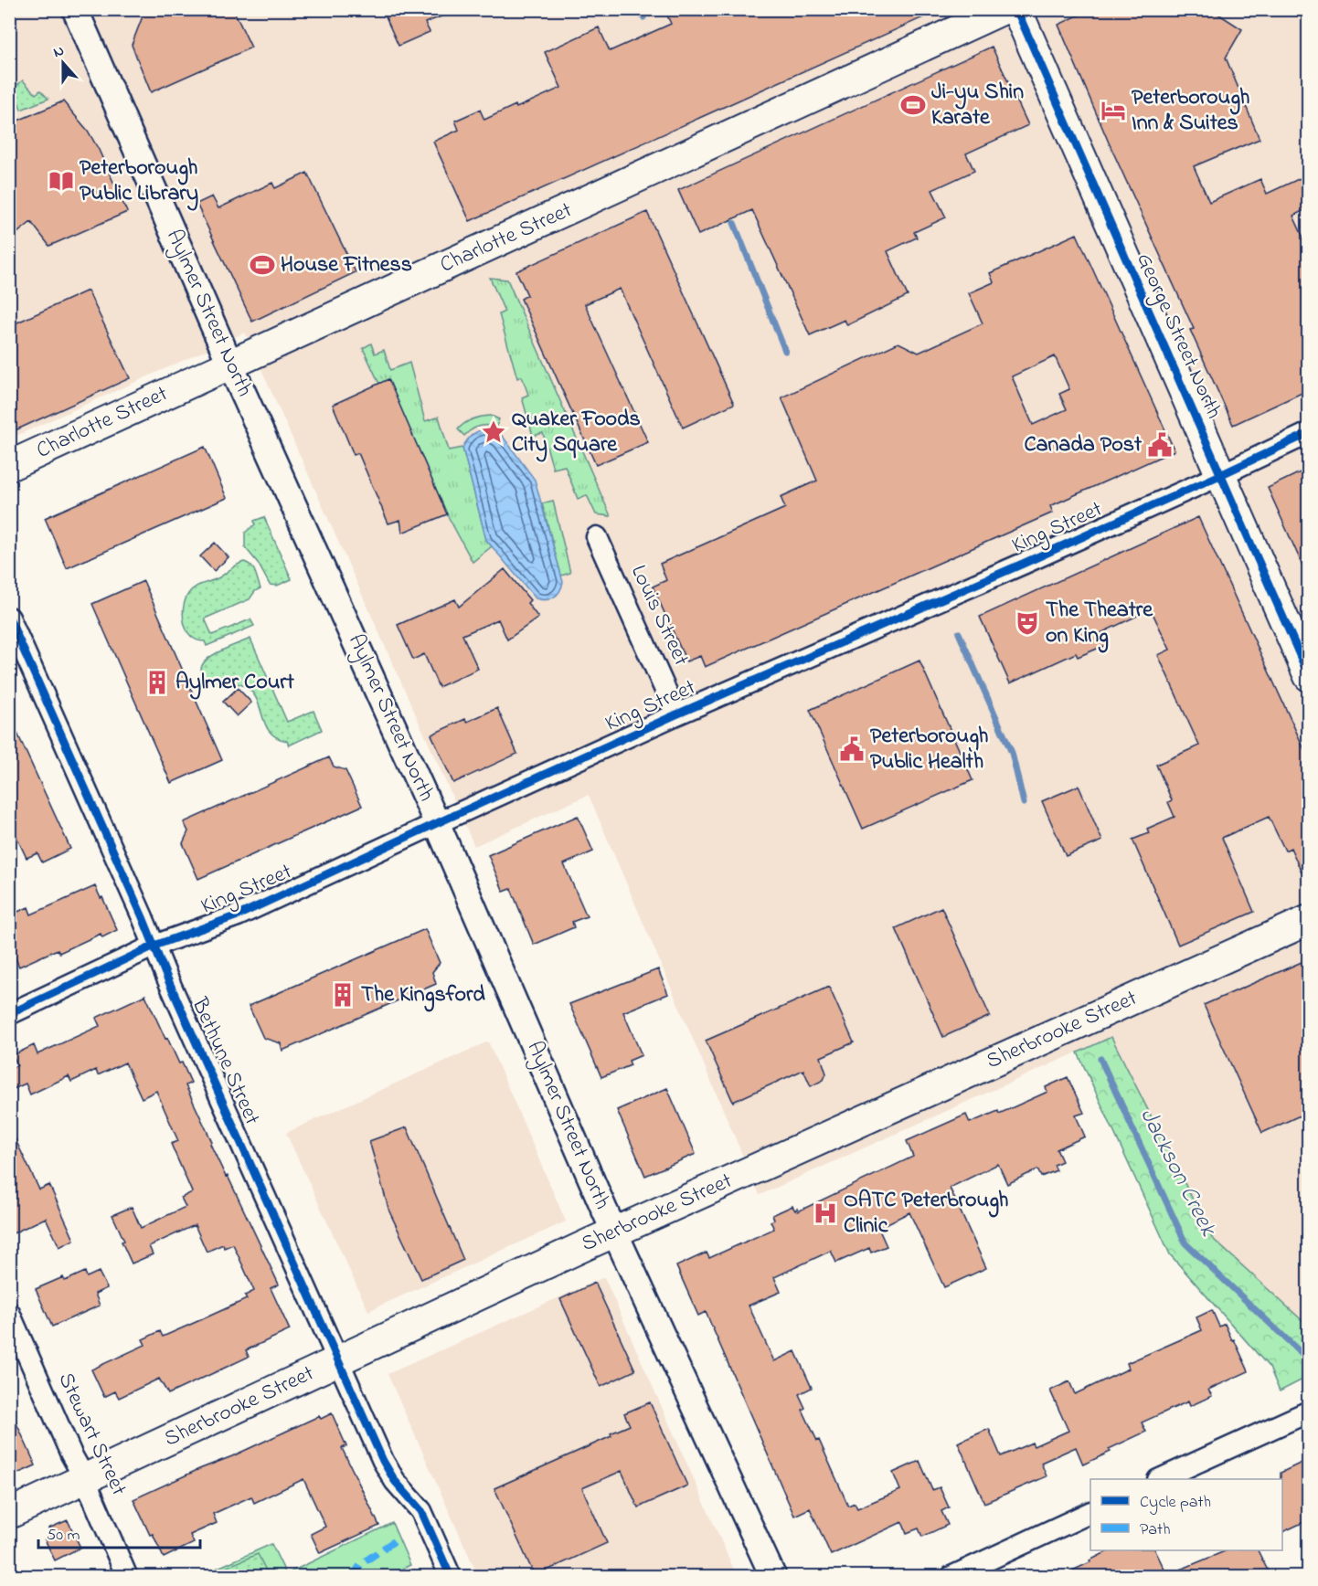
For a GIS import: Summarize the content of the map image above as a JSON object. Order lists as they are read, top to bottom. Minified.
{"streets":{"main road":["Charlotte Street","George Street North","Sherbrooke Street"],"street":["Aylmer Street North","King Street","Louis Street","Bethune Street","Stewart Street"]},"crossings":[["Charlotte Street","Aylmer Street North"],["Aylmer Street North","King Street"],["Aylmer Street North","Sherbrooke Street"],["George Street North","King Street"],["King Street","Louis Street"],["King Street","Bethune Street"],["Sherbrooke Street","Bethune Street"],["Sherbrooke Street","Stewart Street"]],"water":["Jackson Creek"],"places":{"sports":["Ji-yu Shin Karate","House Fitness"],"hotel":["Peterborough Inn & Suites"],"library":["Peterborough Public Library"],"place":["Quaker Foods City Square"],"public building":["Canada Post","Peterborough Public Health"],"theatre":["The Theatre on King"],"building":["Aylmer Court","The Kingsford"],"hospital":["OATC Peterbrough Clinic"]},"legend":["Cycle path","Path"],"scale_bar":"50 m","north":"top"}
